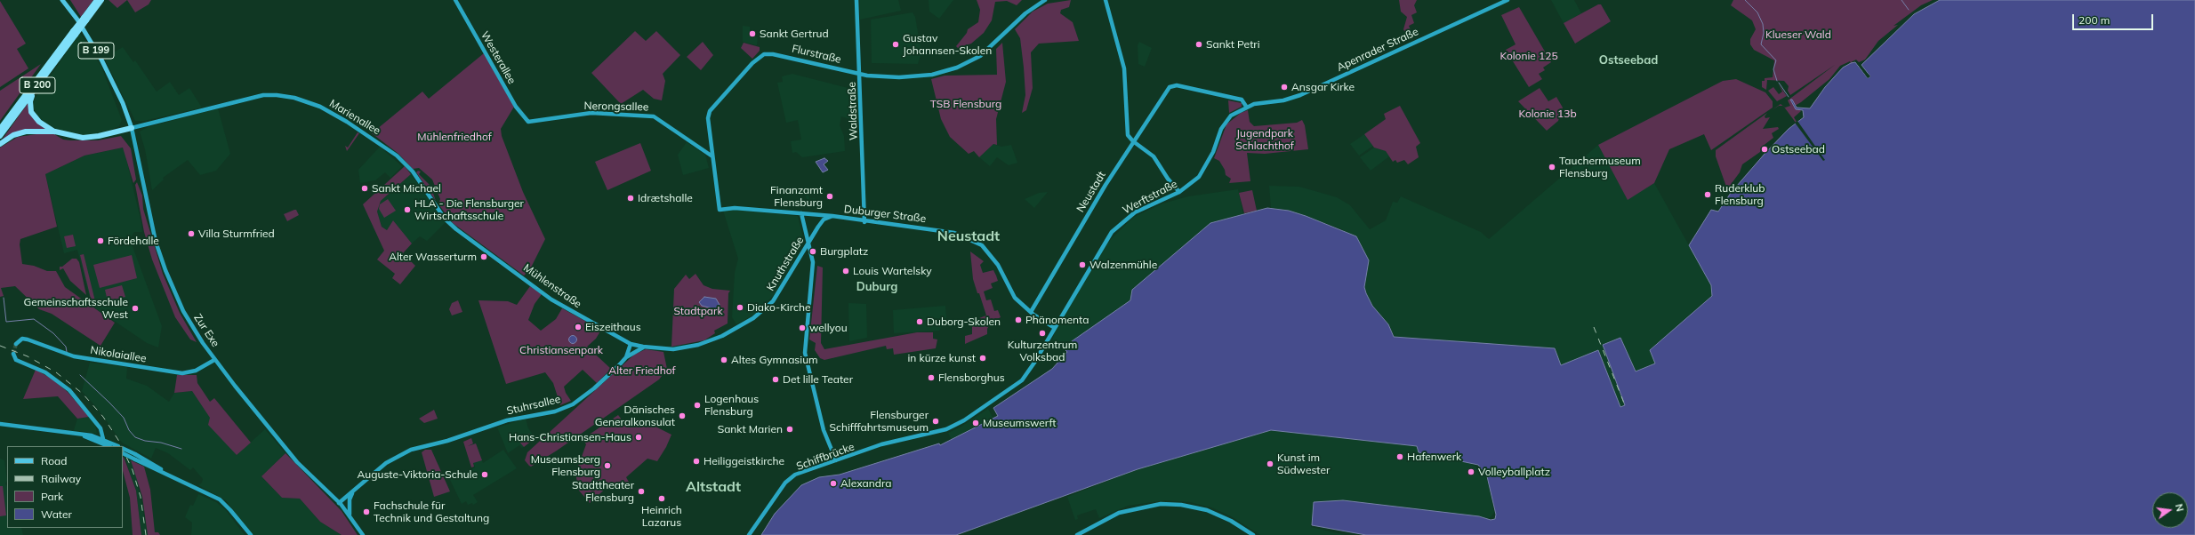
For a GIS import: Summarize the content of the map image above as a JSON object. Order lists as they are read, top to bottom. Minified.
{"streets":{"highway":["B 199","B 200"],"main road":["Apenrader Straße","Flurstraße","Westerallee","Nerongsallee","Waldstraße","Marienallee","Neustadt","Werftstraße","Duburger Straße","Knuthstraße","Mühlenstraße","Zur Exe","Nikolaiallee","Stuhrsallee","Schiffbrücke"]},"crossings":[["Apenrader Straße","Neustadt"],["Apenrader Straße","Werftstraße"],["B 199","B 200"],["B 199","Marienallee"],["B 199","Zur Exe"],["Flurstraße","Nerongsallee"],["Flurstraße","Waldstraße"],["Flurstraße","Duburger Straße"],["Westerallee","Nerongsallee"],["Nerongsallee","Duburger Straße"],["Waldstraße","Duburger Straße"],["Marienallee","Mühlenstraße"],["Marienallee","Zur Exe"],["Neustadt","Werftstraße"],["Neustadt","Duburger Straße"],["Werftstraße","Duburger Straße"],["Werftstraße","Schiffbrücke"],["Duburger Straße","Knuthstraße"],["Duburger Straße","Schiffbrücke"],["Knuthstraße","Mühlenstraße"],["Mühlenstraße","Stuhrsallee"],["Zur Exe","Nikolaiallee"]],"districts":["Ostseebad","Neustadt","Duburg","Altstadt"],"parks":["Klueser Wald","Kolonie 125","TSB Flensburg","Kolonie 13b","Jugendpark Schlachthof","Mühlenfriedhof","Stadtpark","Christiansenpark","Alter Friedhof"],"places":["Sankt Gertrud","Gustav Johannsen-Skolen","Sankt Petri","Ansgar Kirke","Ostseebad","Tauchermuseum Flensburg","Sankt Michael","Ruderklub Flensburg","Finanzamt Flensburg","Idrætshalle","HLA - Die Flensburger Wirtschaftsschule","Villa Sturmfried","Fördehalle","Burgplatz","Alter Wasserturm","Walzenmühle","Louis Wartelsky","Diako-Kirche","Gemeinschaftsschule West","Phänomenta","Duborg-Skolen","Eiszeithaus","wellyou","Kulturzentrum Volksbad","in kürze kunst","Altes Gymnasium","Flensborghus","Det lille Teater","Logenhaus Flensburg","Dänisches Generalkonsulat","Flensburger Schifffahrtsmuseum","Museumswerft","Sankt Marien","Hans-Christiansen-Haus","Hafenwerk","Heiliggeistkirche","Kunst im Südwester","Museumsberg Flensburg","Volleyballplatz","Auguste-Viktoria-Schule","Alexandra","Stadttheater Flensburg","Heinrich Lazarus","Fachschule für Technik und Gestaltung"],"legend":["Road","Railway","Park","Water"],"scale_bar":"200 m","north":"right"}
